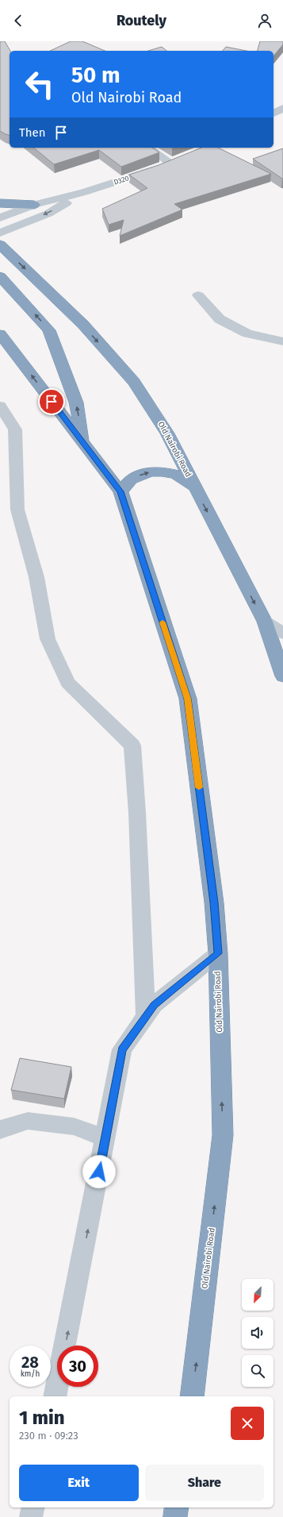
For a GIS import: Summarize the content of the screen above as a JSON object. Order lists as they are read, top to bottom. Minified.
{"streets":{"highway":["Old Nairobi Road"],"street":["D320"]},"north":"bottom left","page":{"header":"Routely","turn":["50 m","Old Nairobi Road"],"then":"Then","speed":"28 km/h","limit":"30","heading":["1 min","230 m · 09:23"],"buttons":["Exit","Share"]}}
